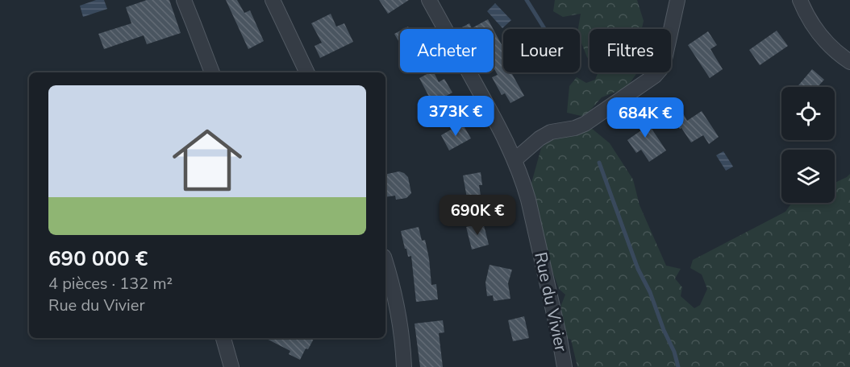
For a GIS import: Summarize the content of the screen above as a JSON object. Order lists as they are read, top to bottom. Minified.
{"streets":{"street":["Rue du Vivier"]},"page":{"chip":["Acheter","Louer","Filtres"],"list":[{"name":"690 000 €","note":"4 pièces · 132 m² · Rue du Vivier"}],"price":["373K €","684K €","690K €"]}}
